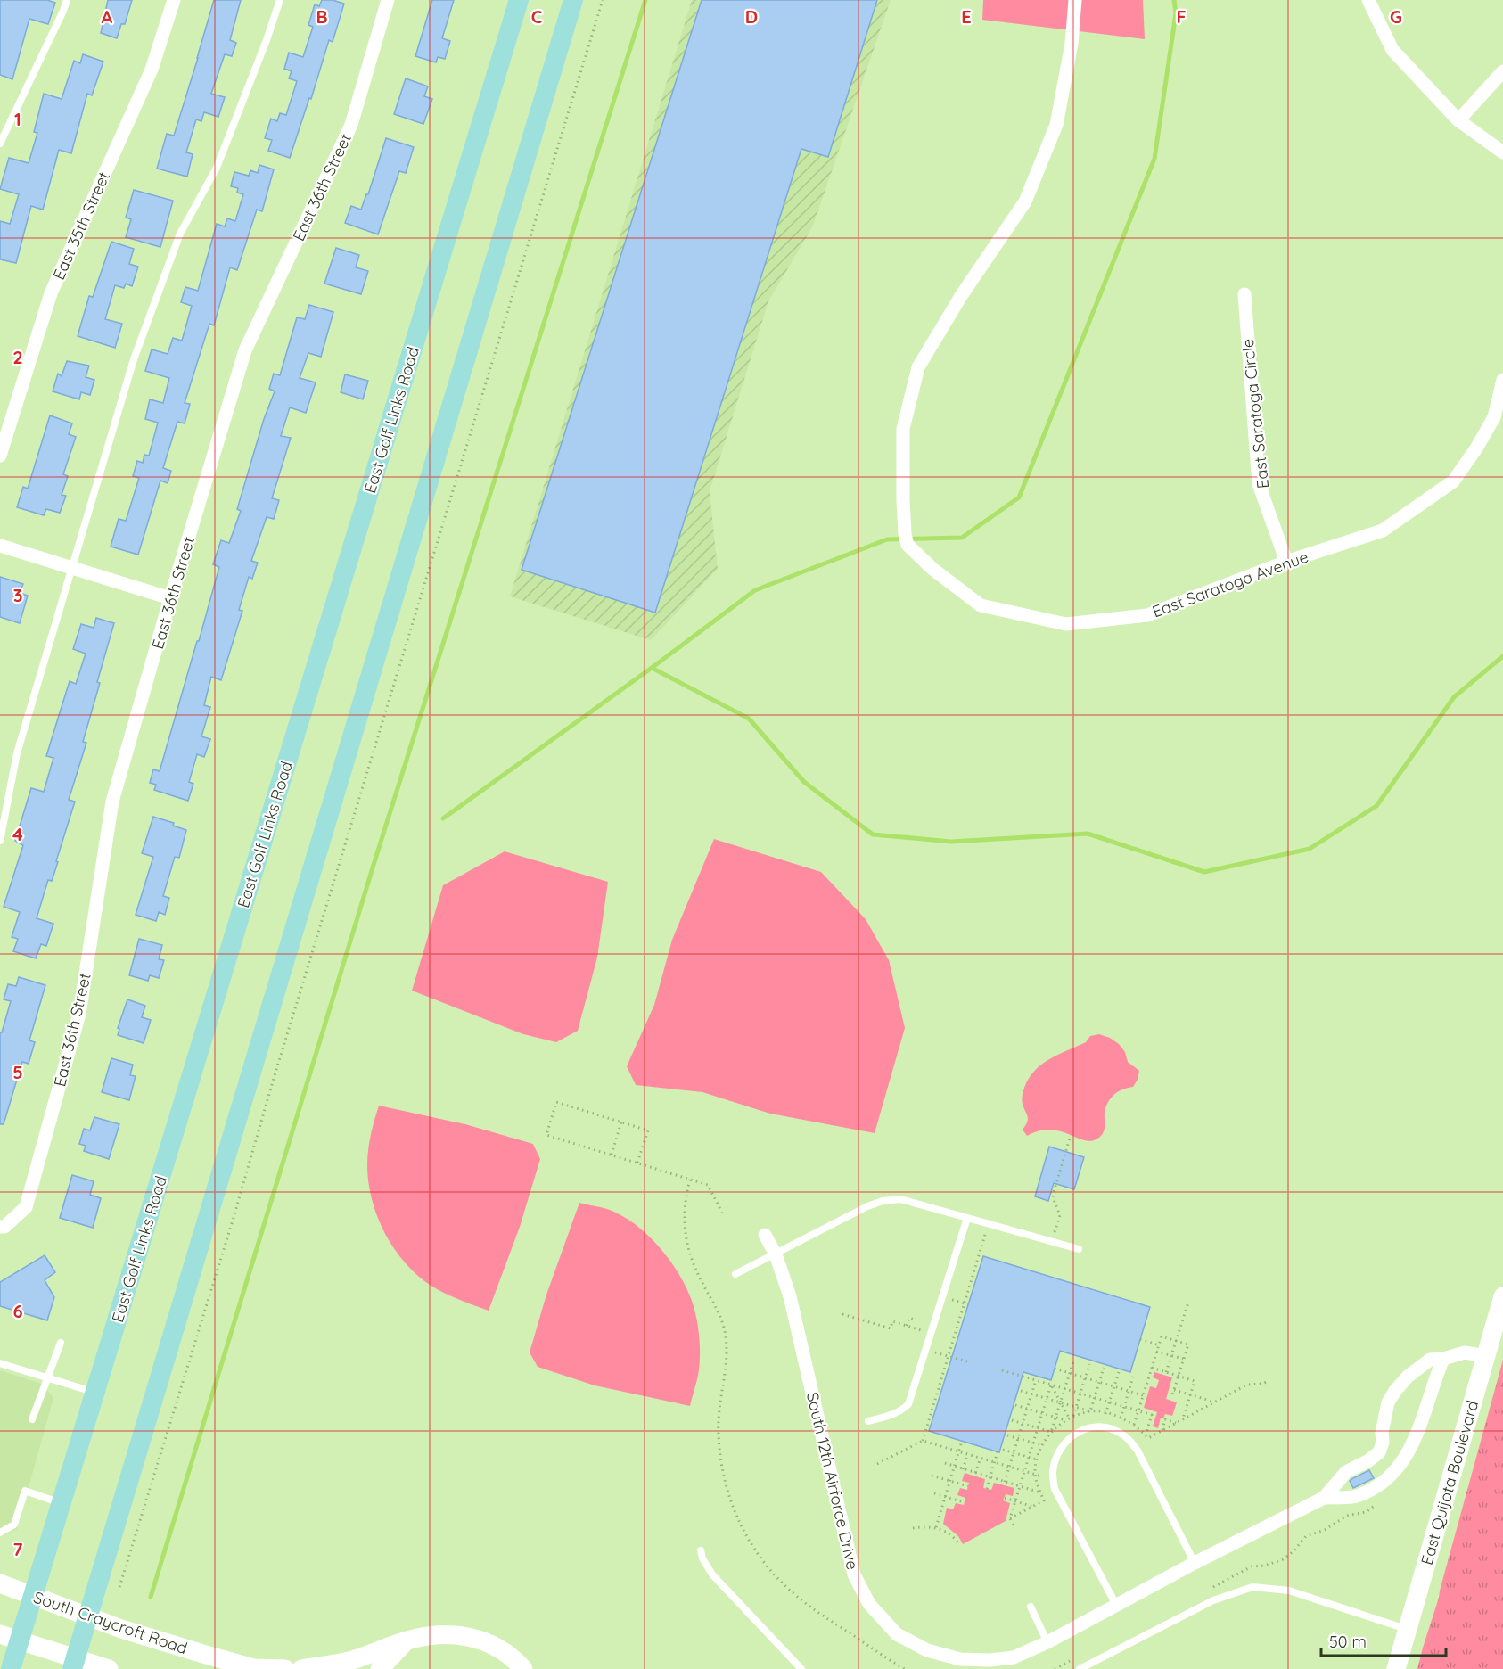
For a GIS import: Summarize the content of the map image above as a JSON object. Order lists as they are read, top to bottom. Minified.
{"streets":{"main road":["East Golf Links Road","East Quijota Boulevard","South Craycroft Road"],"street":["East 36th Street","East 35th Street","East Saratoga Circle","East Saratoga Avenue","South 12th Airforce Drive"]},"crossings":[["East Saratoga Circle","East Saratoga Avenue"],["East Golf Links Road","South Craycroft Road"],["South 12th Airforce Drive","East Quijota Boulevard"]],"scale_bar":"50 m","grid":{"columns":["A","B","C","D","E","F","G"],"rows":["1","2","3","4","5","6","7"]}}
